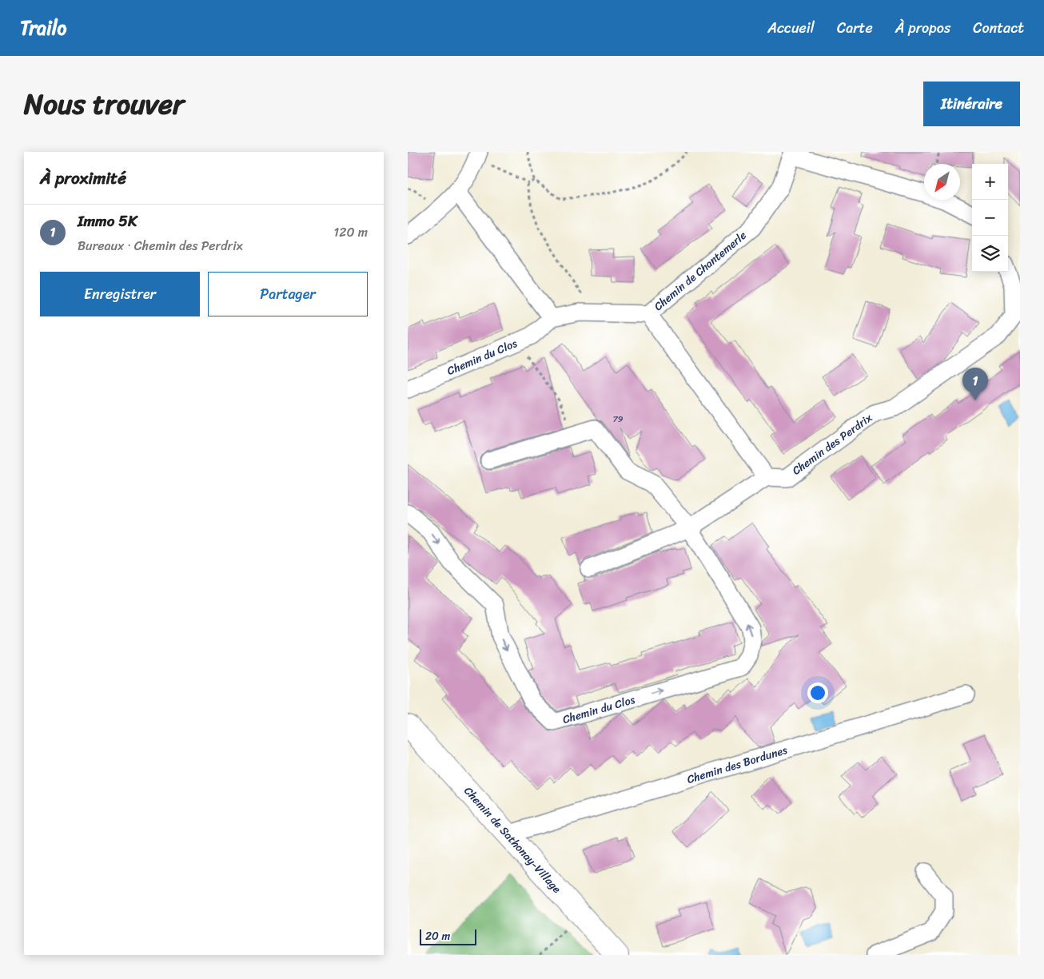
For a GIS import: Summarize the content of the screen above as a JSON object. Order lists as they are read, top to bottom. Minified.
{"streets":{"street":["Chemin de Chantemerle","Chemin du Clos","Chemin des Perdrix","Chemin des Bordunes","Chemin de Sathonay-Village"]},"crossings":[["Chemin de Chantemerle","Chemin du Clos"],["Chemin des Bordunes","Chemin de Sathonay-Village"]],"house_numbers":["79"],"scale_bar":"20 m","north":"bottom left","page":{"header":"Trailo","nav":["Accueil","Carte","À propos","Contact"],"title":"Nous trouver","buttons":["Itinéraire",["Enregistrer","Partager"]],"heading":"À proximité","map_buttons":["+","−"],"list":[{"mark":"1","name":"Immo 5K","note":"Bureaux · Chemin des Perdrix","value":"120 m"}],"pins":"1","scale":"20 m"}}
